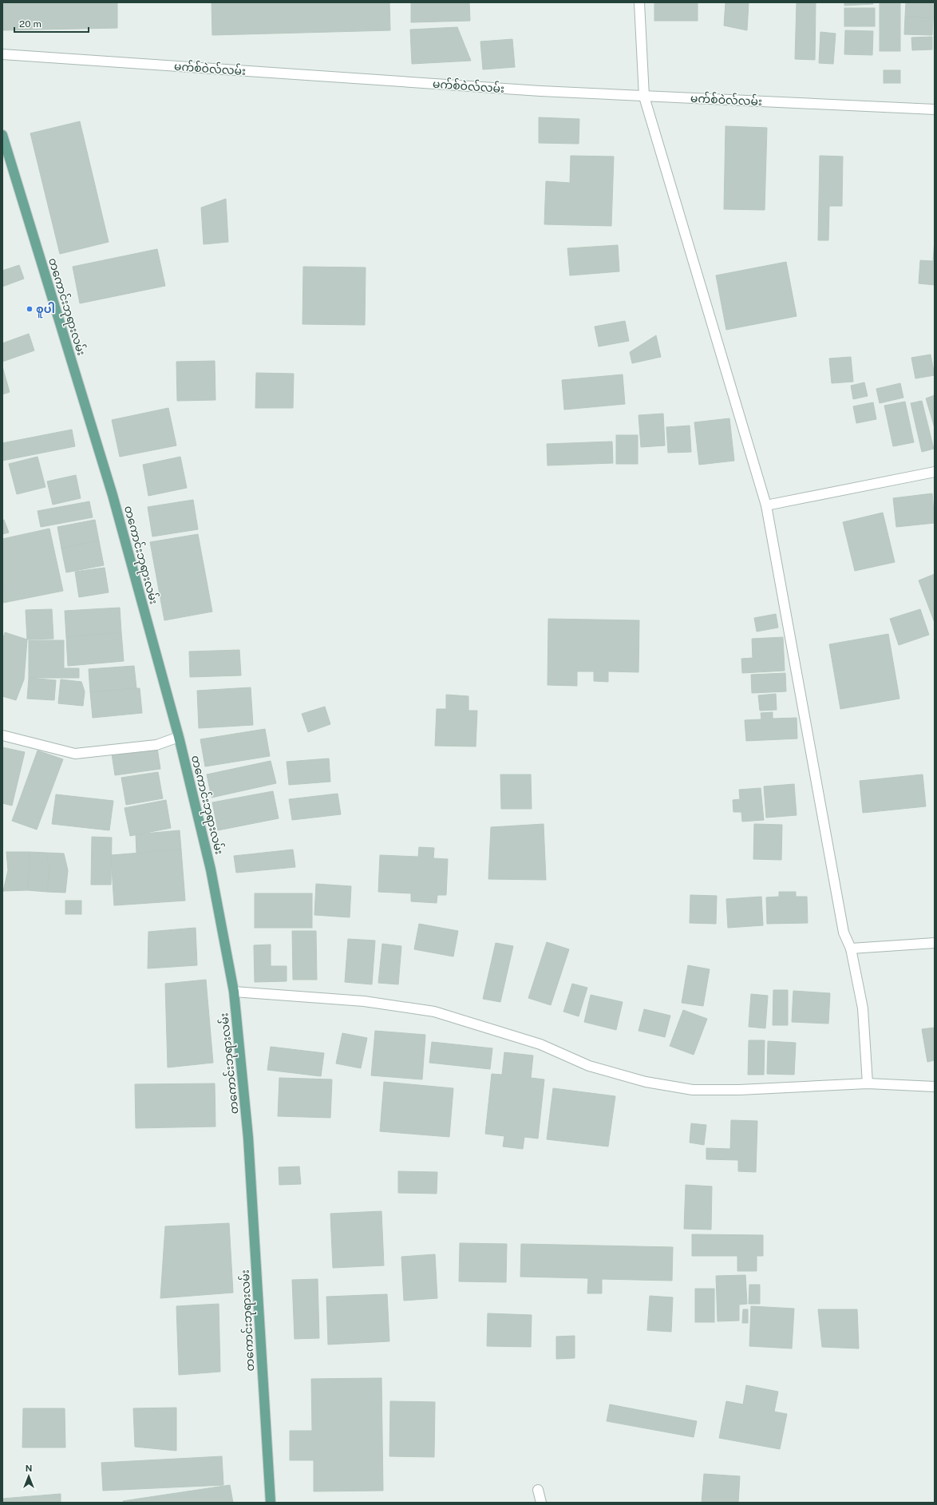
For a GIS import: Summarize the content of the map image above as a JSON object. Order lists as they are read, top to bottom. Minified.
{"streets":{"main road":["တကောင်းဘုရားလမ်း"],"street":["မက်စ်ဝဲလ်လမ်း"]},"places":["စူပါ"],"scale_bar":"20 m","north":"top"}
